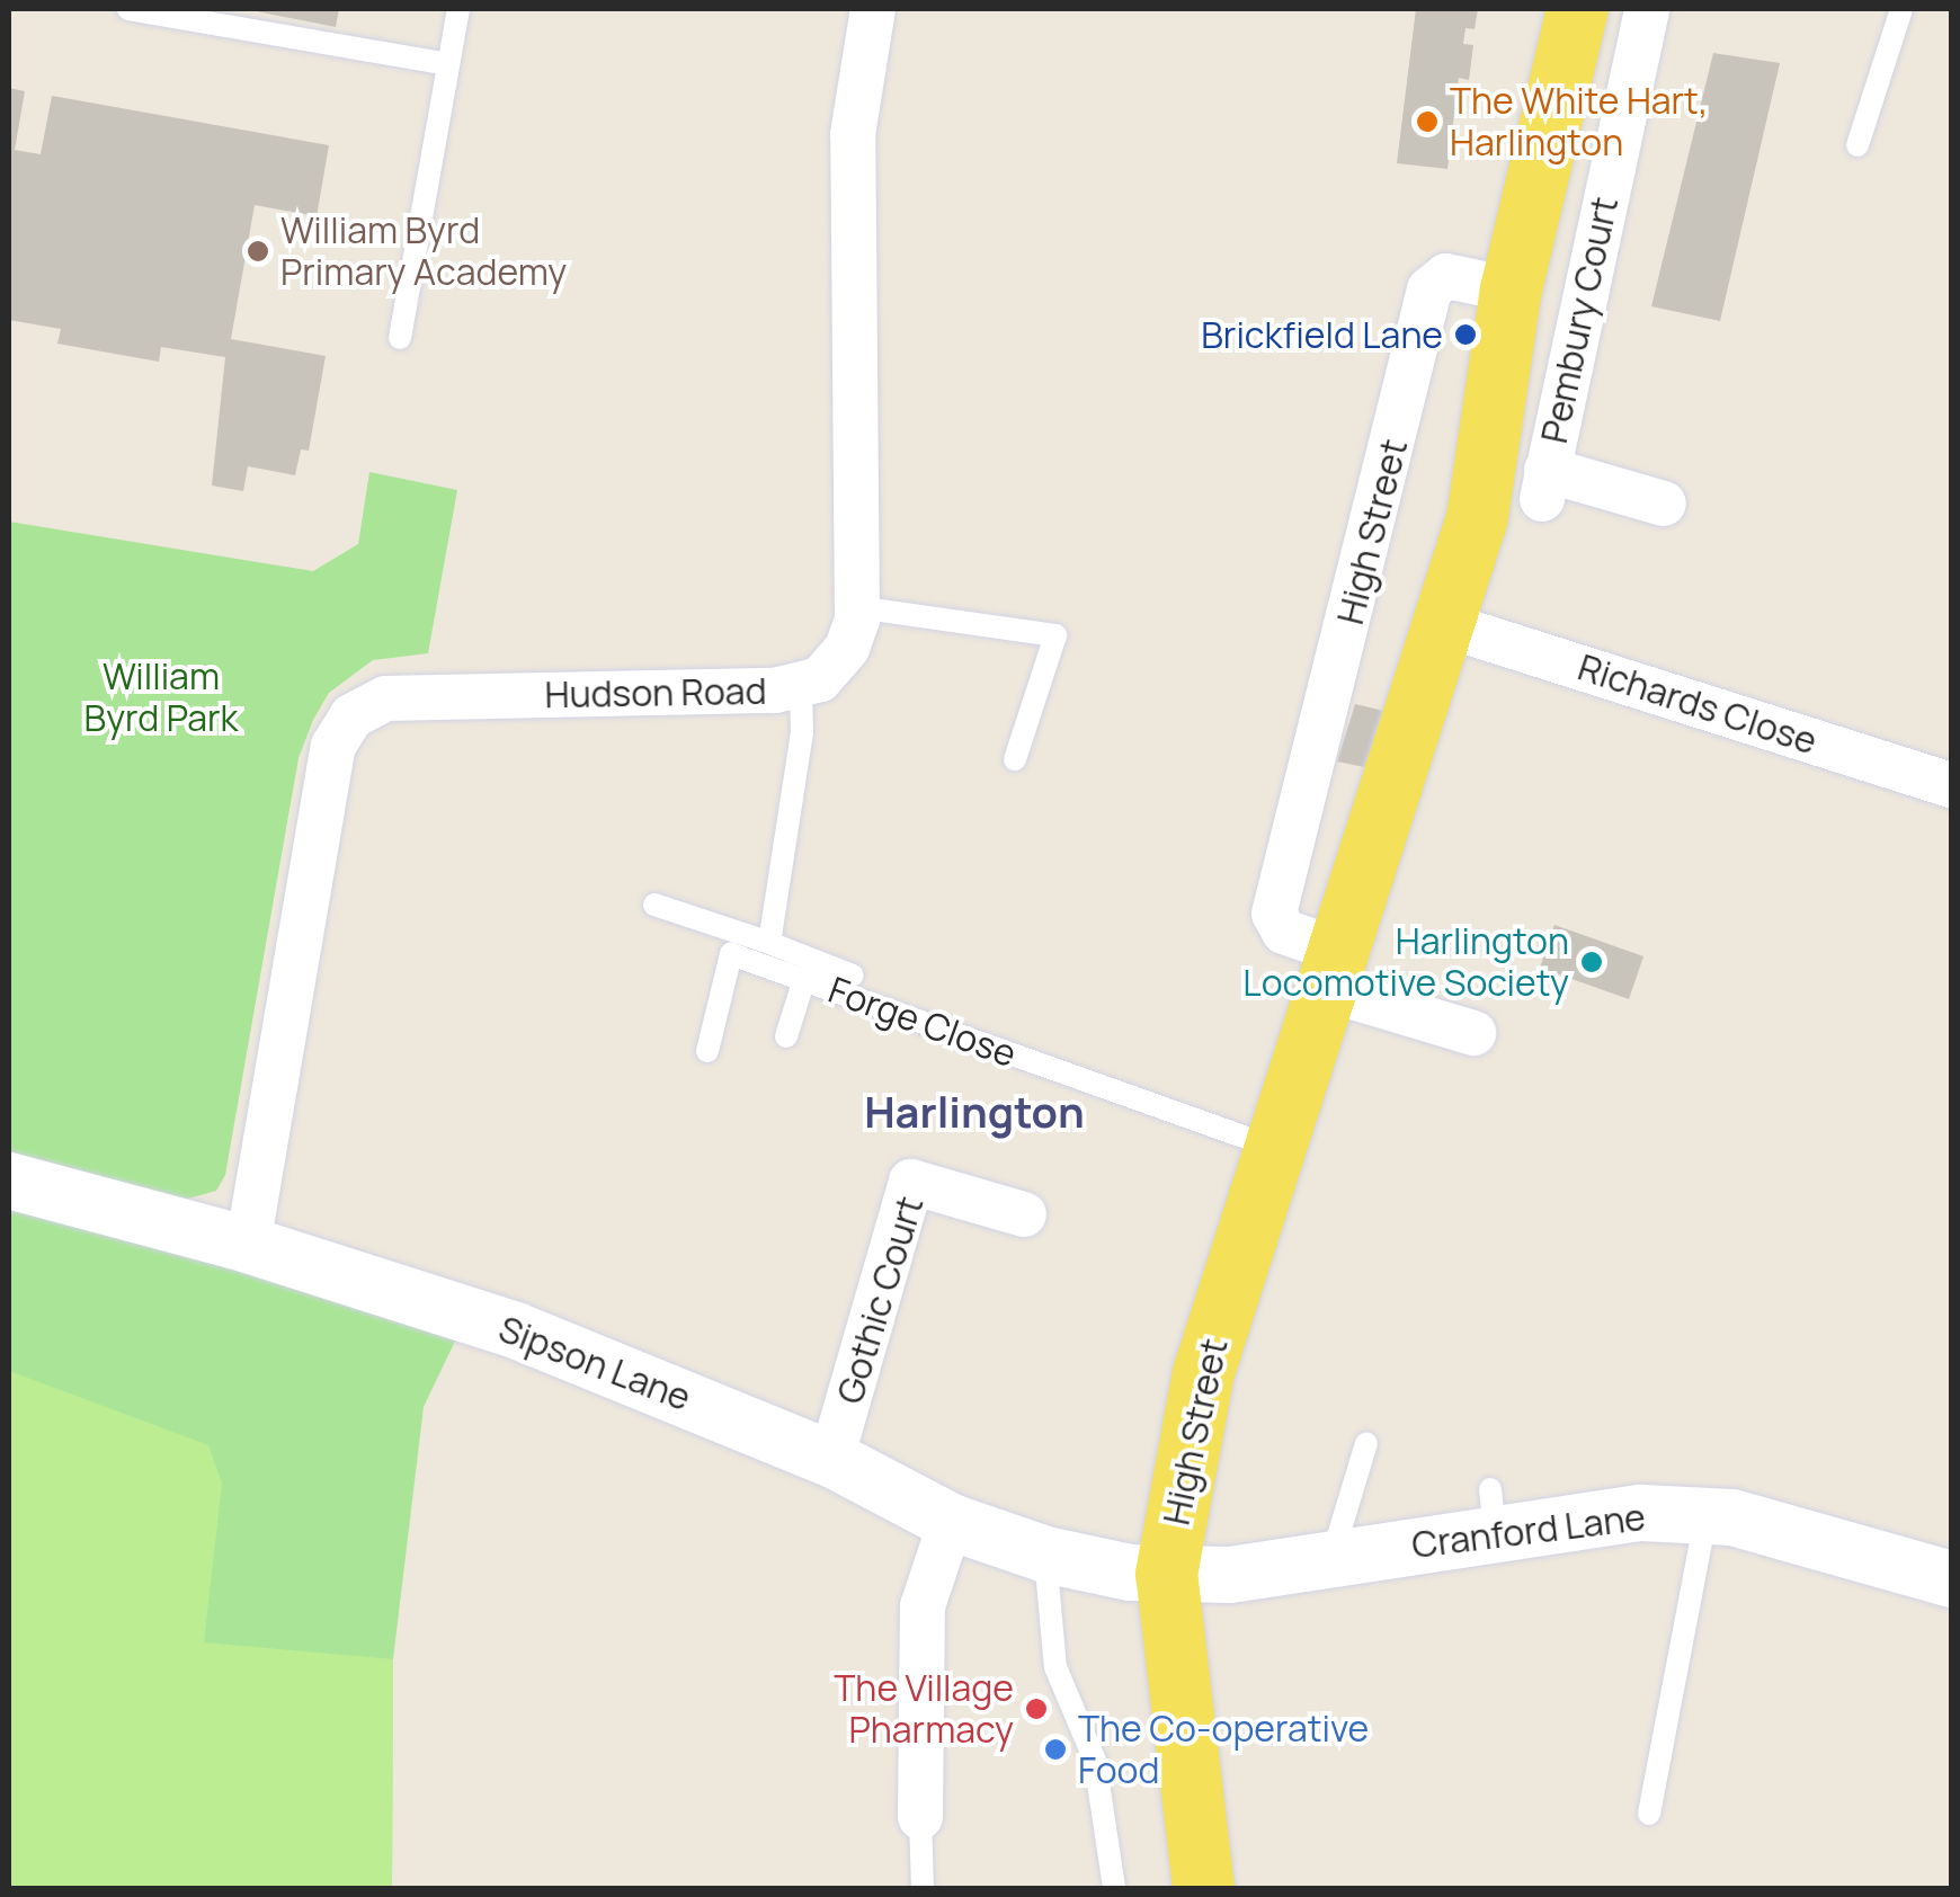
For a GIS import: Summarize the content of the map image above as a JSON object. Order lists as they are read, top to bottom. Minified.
{"streets":{"main road":["High Street"],"street":["Pembury Court","Hudson Road","Richards Close","Gothic Court","Sipson Lane","Cranford Lane"],"lane":["Forge Close"]},"crossings":[["High Street","Richards Close"],["High Street","Forge Close"],["High Street","Sipson Lane"],["High Street","Cranford Lane"],["Hudson Road","Sipson Lane"],["Gothic Court","Sipson Lane"],["Sipson Lane","Cranford Lane"]],"districts":["Harlington"],"parks":["William Byrd Park"],"places":["The White Hart, Harlington","William Byrd Primary Academy","Brickfield Lane","Harlington Locomotive Society","The Village Pharmacy","The Co-operative Food"]}
